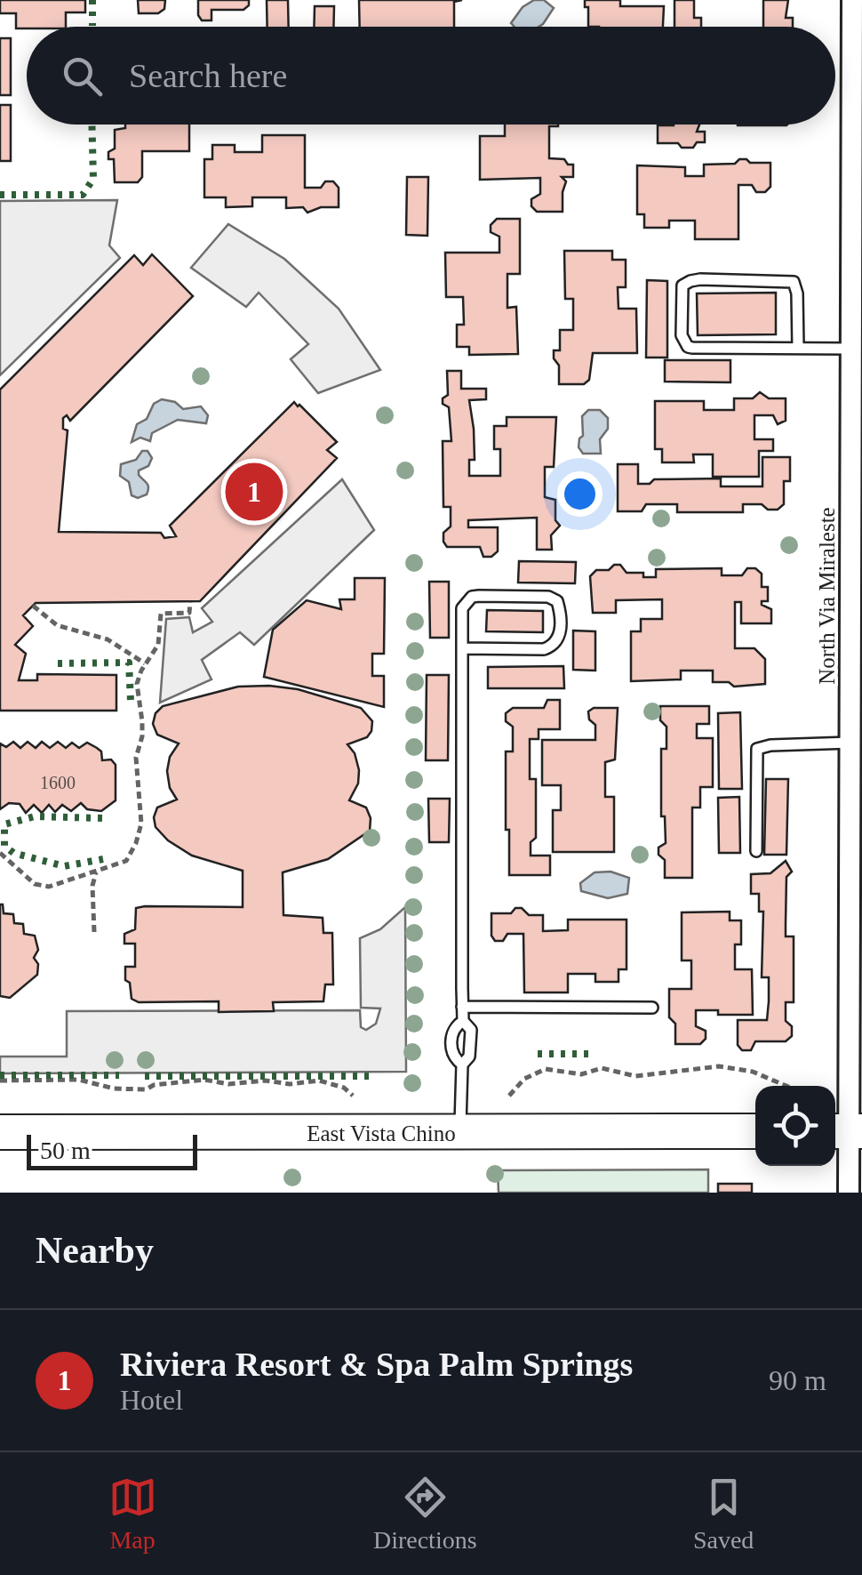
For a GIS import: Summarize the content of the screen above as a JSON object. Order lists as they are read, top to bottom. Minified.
{"streets":{"main road":["East Vista Chino"],"street":["North Via Miraleste"]},"house_numbers":["1600"],"scale_bar":"50 m","page":{"search":"Search here","pins":"1","scale":"50 m","heading":"Nearby","list":[{"mark":"1","name":"Riviera Resort & Spa Palm Springs","note":"Hotel","value":"90 m"}],"nav":["Map","Directions","Saved"]}}
